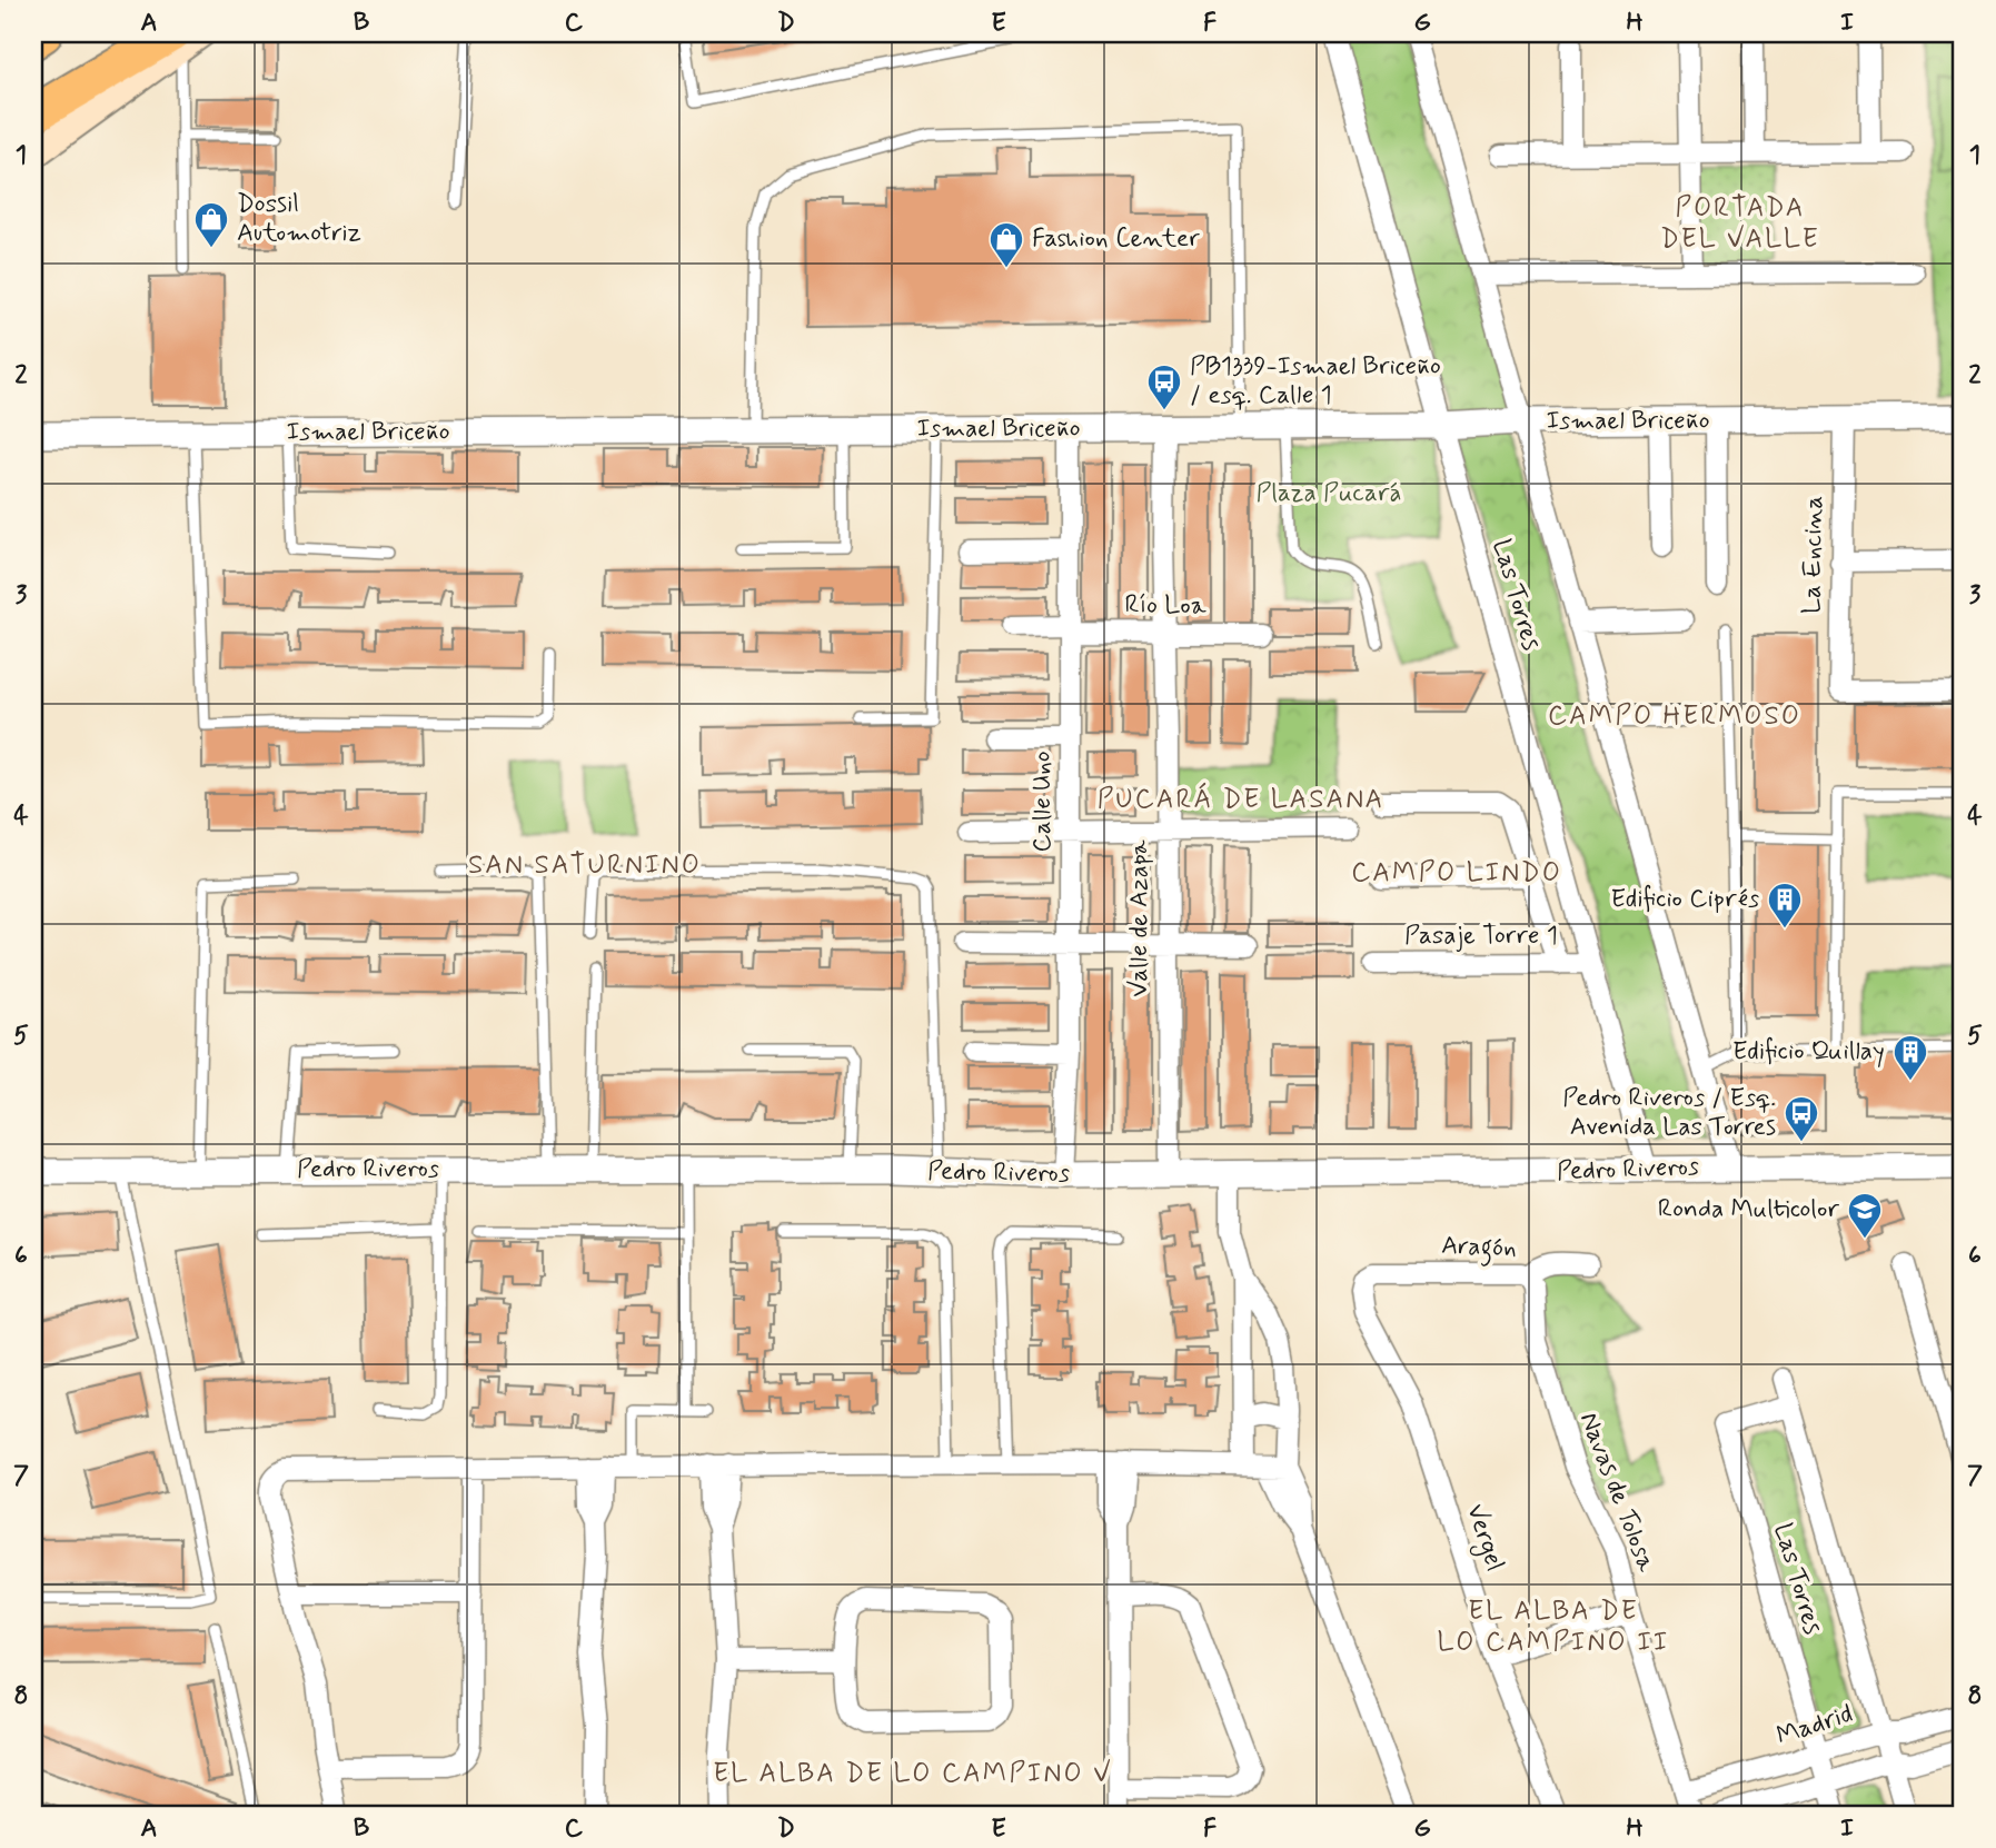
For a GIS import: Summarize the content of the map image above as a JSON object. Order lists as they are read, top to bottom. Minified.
{"streets":{"street":["Ismael Briceño","La Encina","Las Torres","Río Loa","Calle Uno","Valle de Azapa","Pasaje Torre 1","Pedro Riveros","Aragón","Navas de Tolosa","Vergel","Madrid"]},"crossings":[["Ismael Briceño","La Encina"],["Ismael Briceño","Las Torres"],["Ismael Briceño","Calle Uno"],["Ismael Briceño","Valle de Azapa"],["Las Torres","Pasaje Torre 1"],["Las Torres","Pedro Riveros"],["Las Torres","Madrid"],["Río Loa","Calle Uno"],["Río Loa","Valle de Azapa"],["Calle Uno","Pedro Riveros"],["Valle de Azapa","Pedro Riveros"],["Aragón","Navas de Tolosa"],["Aragón","Vergel"],["Navas de Tolosa","Madrid"]],"districts":["PORTADA DEL VALLE","CAMPO HERMOSO","PUCARÁ DE LASANA","SAN SATURNINO","CAMPO LINDO","EL ALBA DE LO CAMPINO II","EL ALBA DE LO CAMPINO V"],"parks":["Plaza Pucará"],"places":{"shop":["Dossil Automotriz","Fashion Center"],"bus stop":["PB1339-Ismael Briceño / esq. Calle 1","Pedro Riveros / Esq. Avenida Las Torres"],"building":["Edificio Ciprés","Edificio Quillay"],"school or university":["Ronda Multicolor"]},"grid":{"columns":["A","B","C","D","E","F","G","H","I"],"rows":["1","2","3","4","5","6","7","8"]}}
